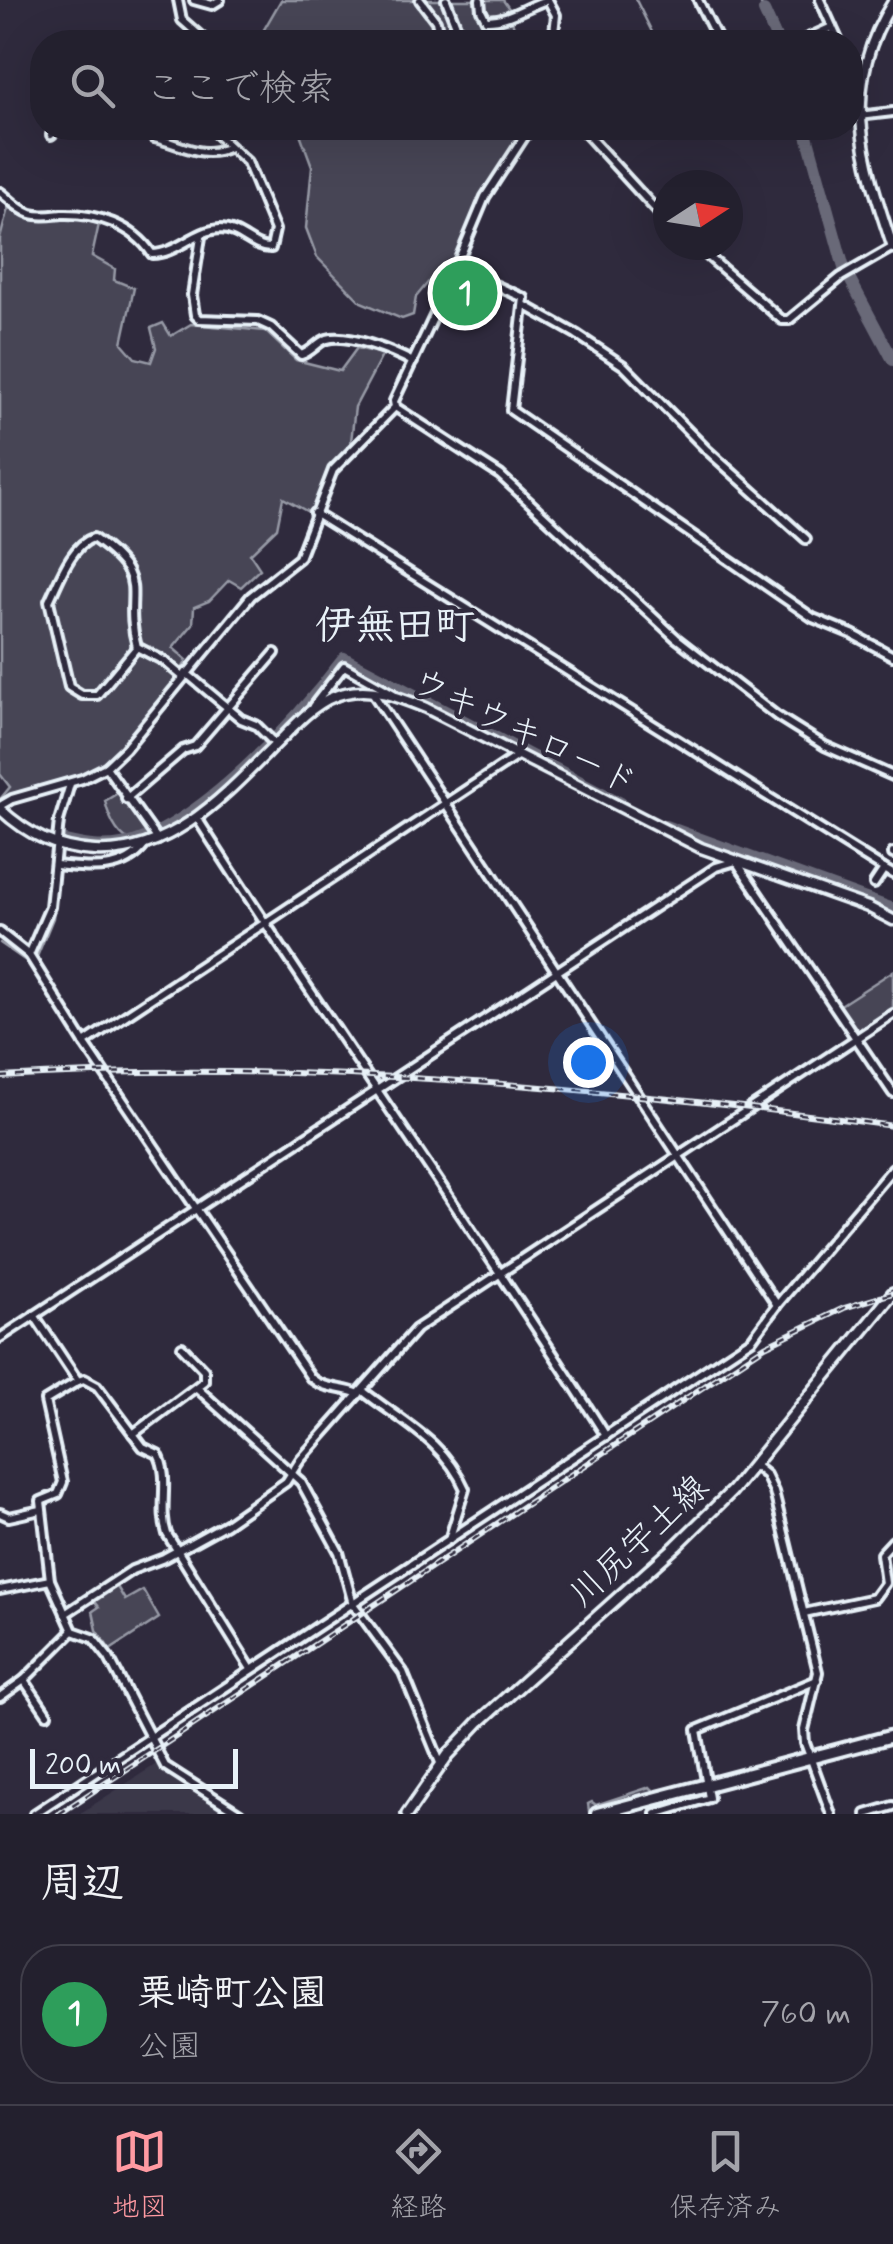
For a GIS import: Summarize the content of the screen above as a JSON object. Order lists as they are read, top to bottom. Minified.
{"streets":{"main road":["川尻宇土線"],"street":["ウキウキロード"]},"districts":["伊無田町"],"scale_bar":"200 m","north":"right","page":{"search":"ここで検索","pins":"1","scale":"200 m","heading":"周辺","list":[{"mark":"1","name":"栗崎町公園","note":"公園","value":"760 m"}],"nav":["地図","経路","保存済み"]}}
